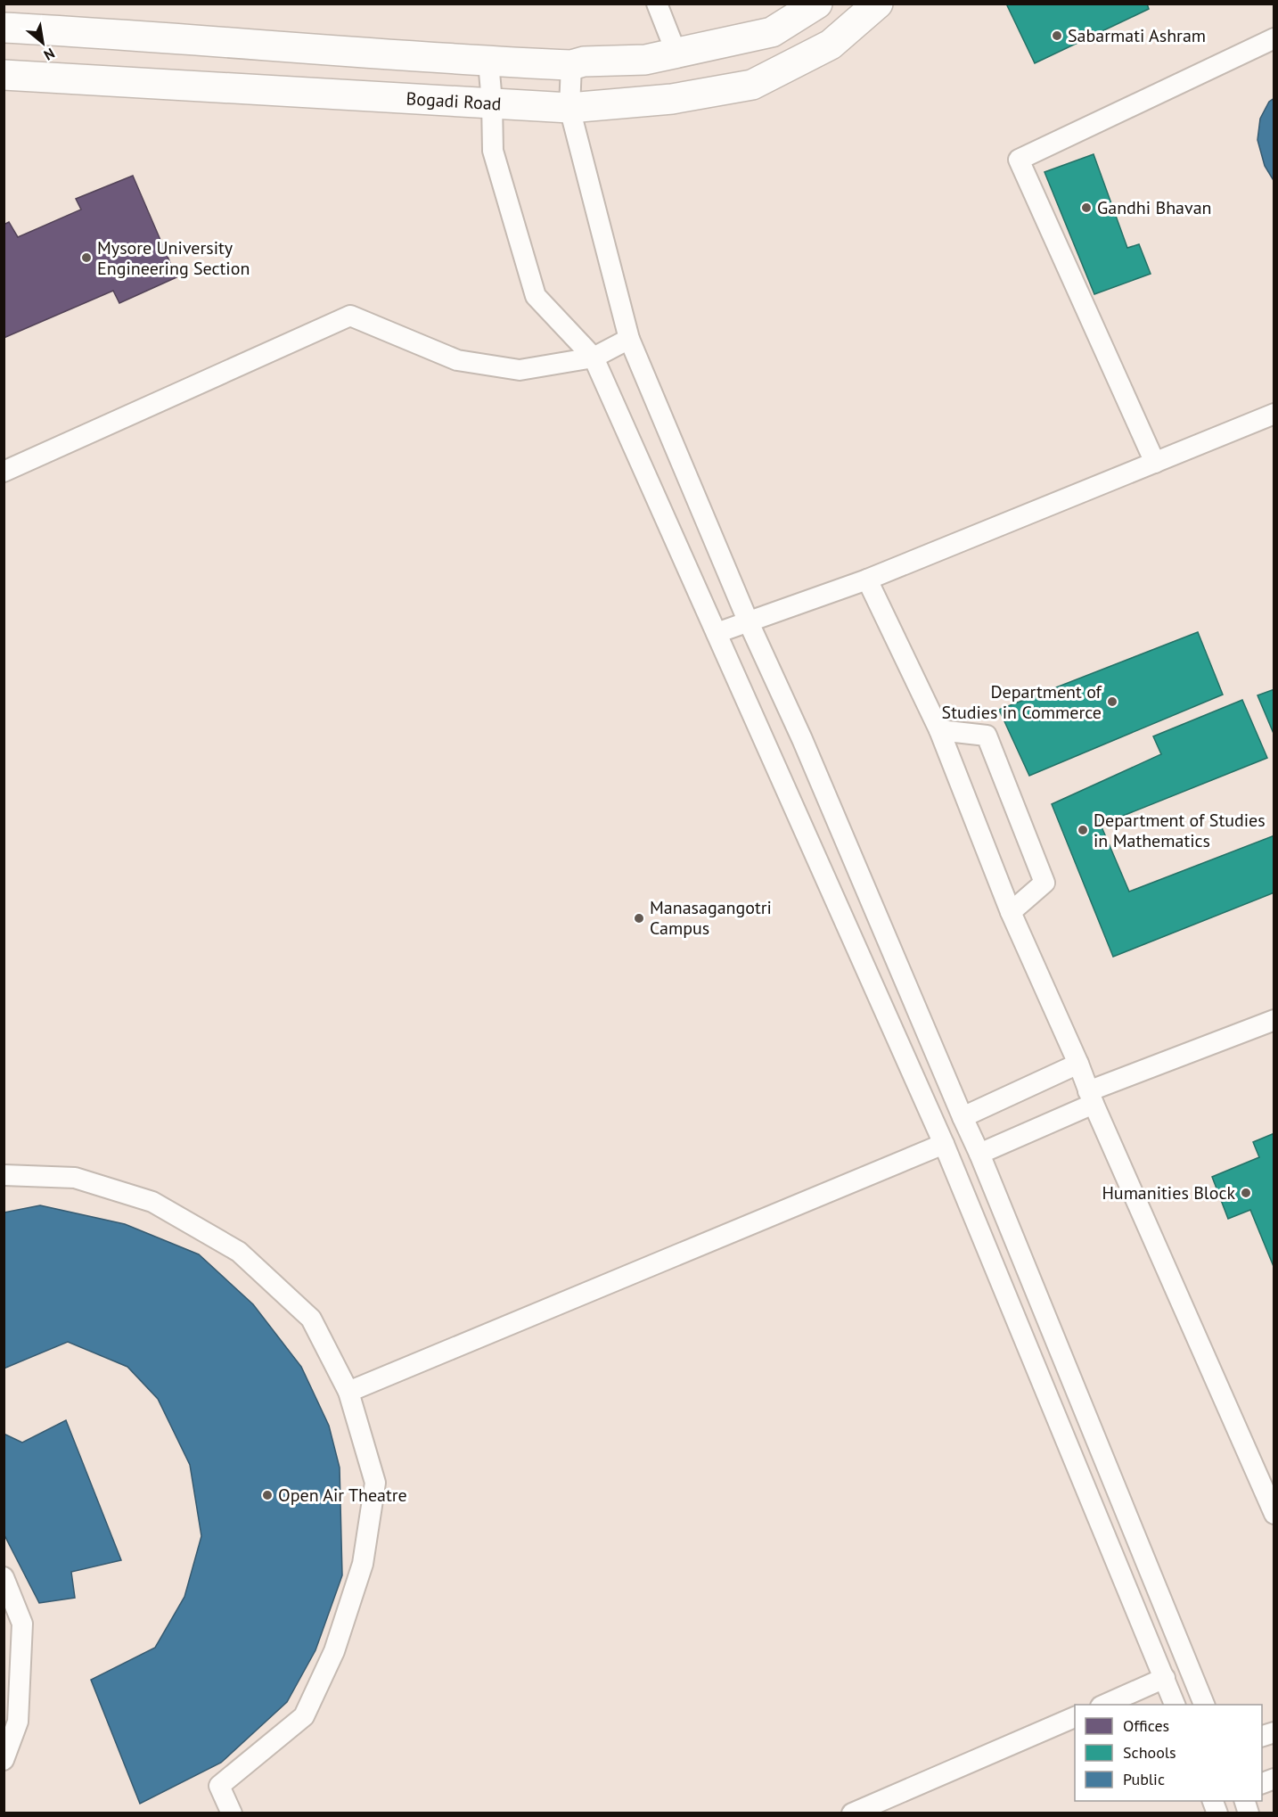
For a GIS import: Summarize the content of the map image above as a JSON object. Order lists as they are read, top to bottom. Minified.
{"streets":{"main road":["Bogadi Road"]},"places":["Sabarmati Ashram","Gandhi Bhavan","Mysore University Engineering Section","Department of Studies in Commerce","Department of Studies in Mathematics","Manasagangotri Campus","Humanities Block","Open Air Theatre"],"legend":["Offices","Schools","Public"],"north":"bottom right"}
